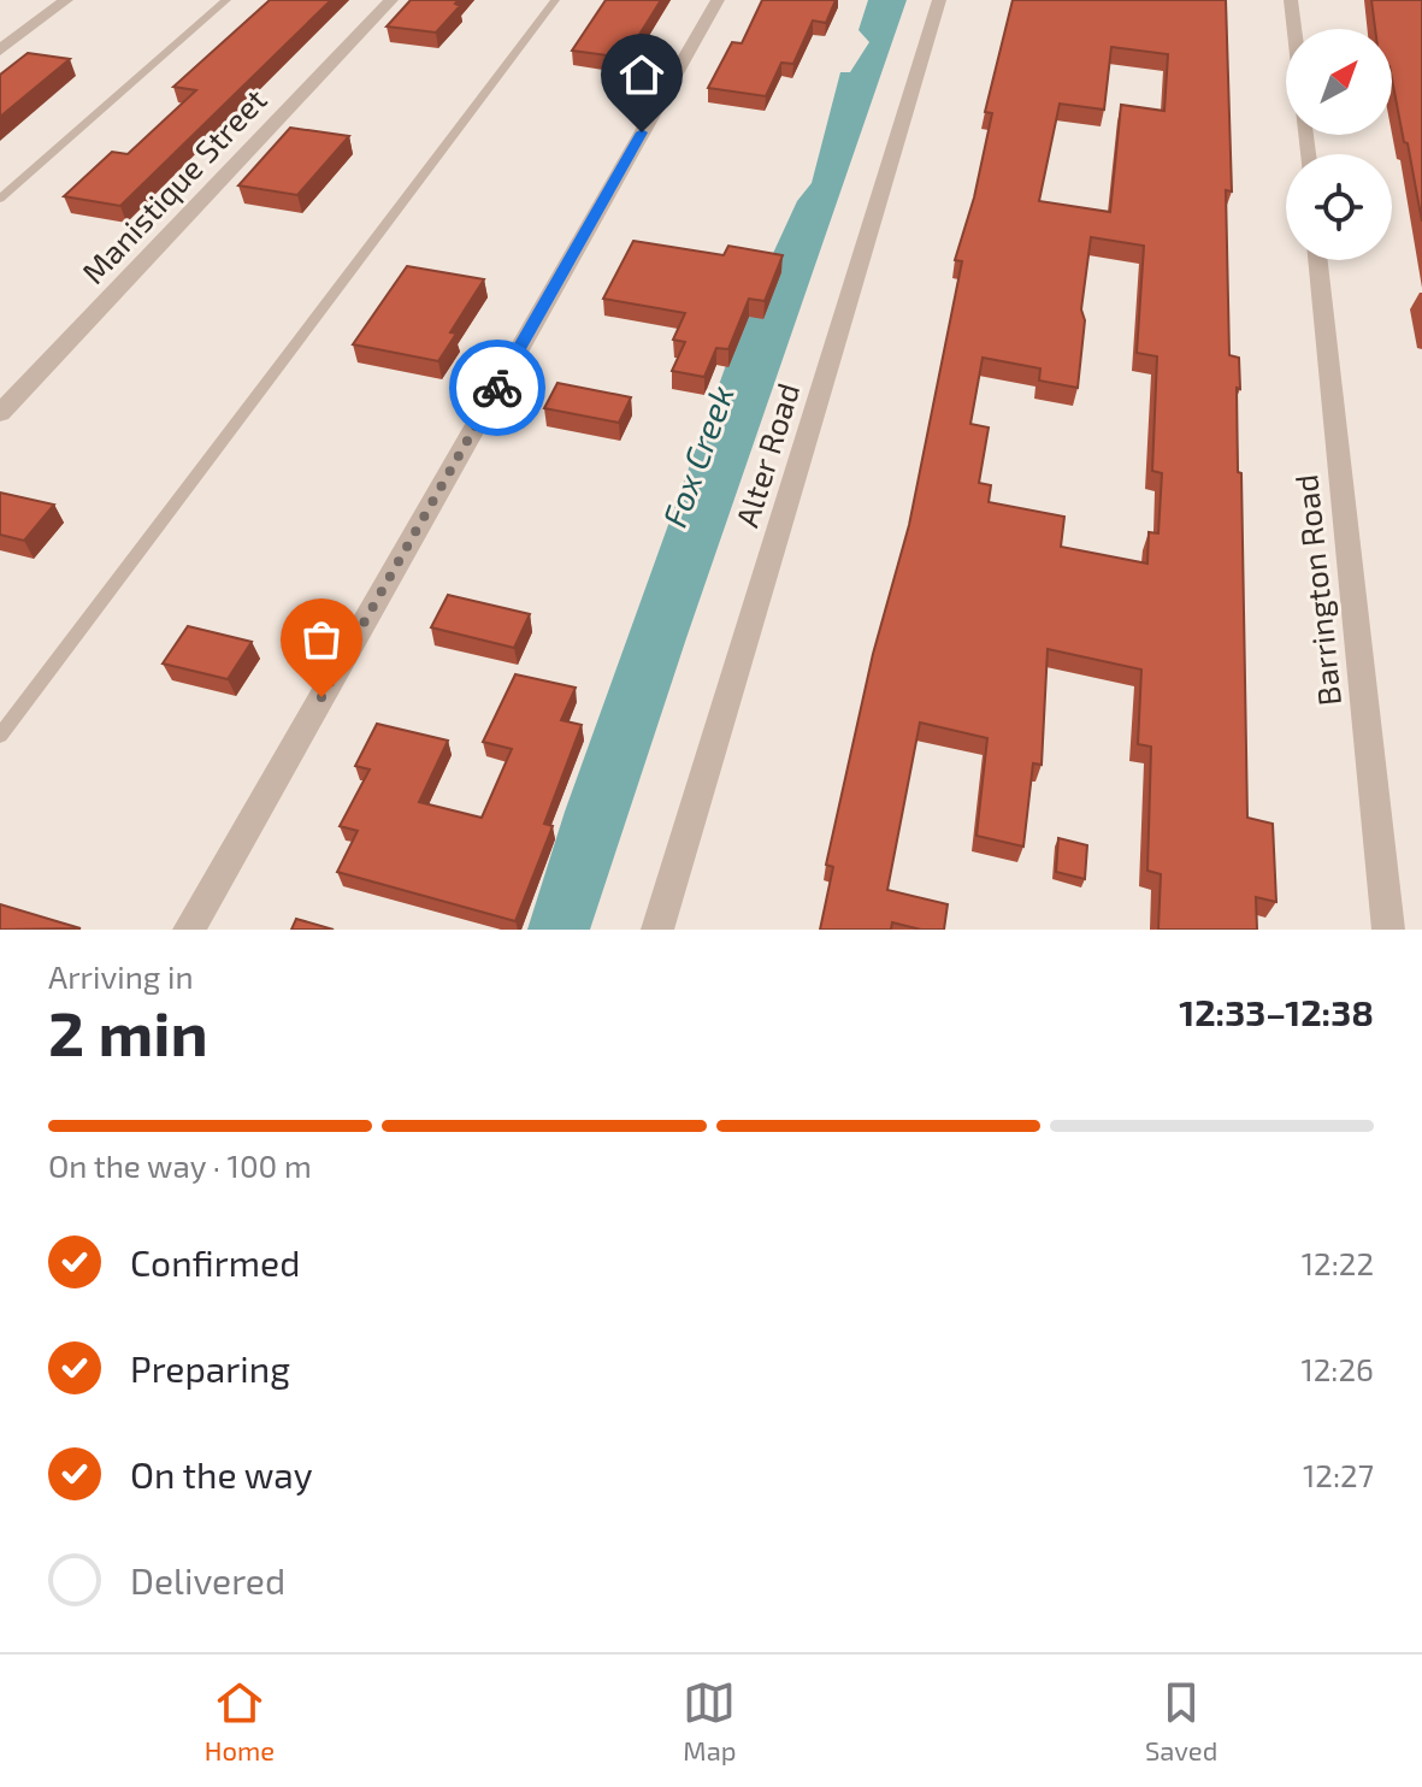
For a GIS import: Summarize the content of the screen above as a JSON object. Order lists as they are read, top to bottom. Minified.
{"streets":{"street":["Manistique Street","Alter Road","Barrington Road"]},"water":["Fox Creek"],"north":"top right","page":{"heading":["2 min","Arriving in","12:33–12:38"],"bar":"On the way · 100 m","list":[["Confirmed","12:22"],["Preparing","12:26"],["On the way","12:27"],"Delivered"],"tabs":["Home","Map","Saved"]}}
